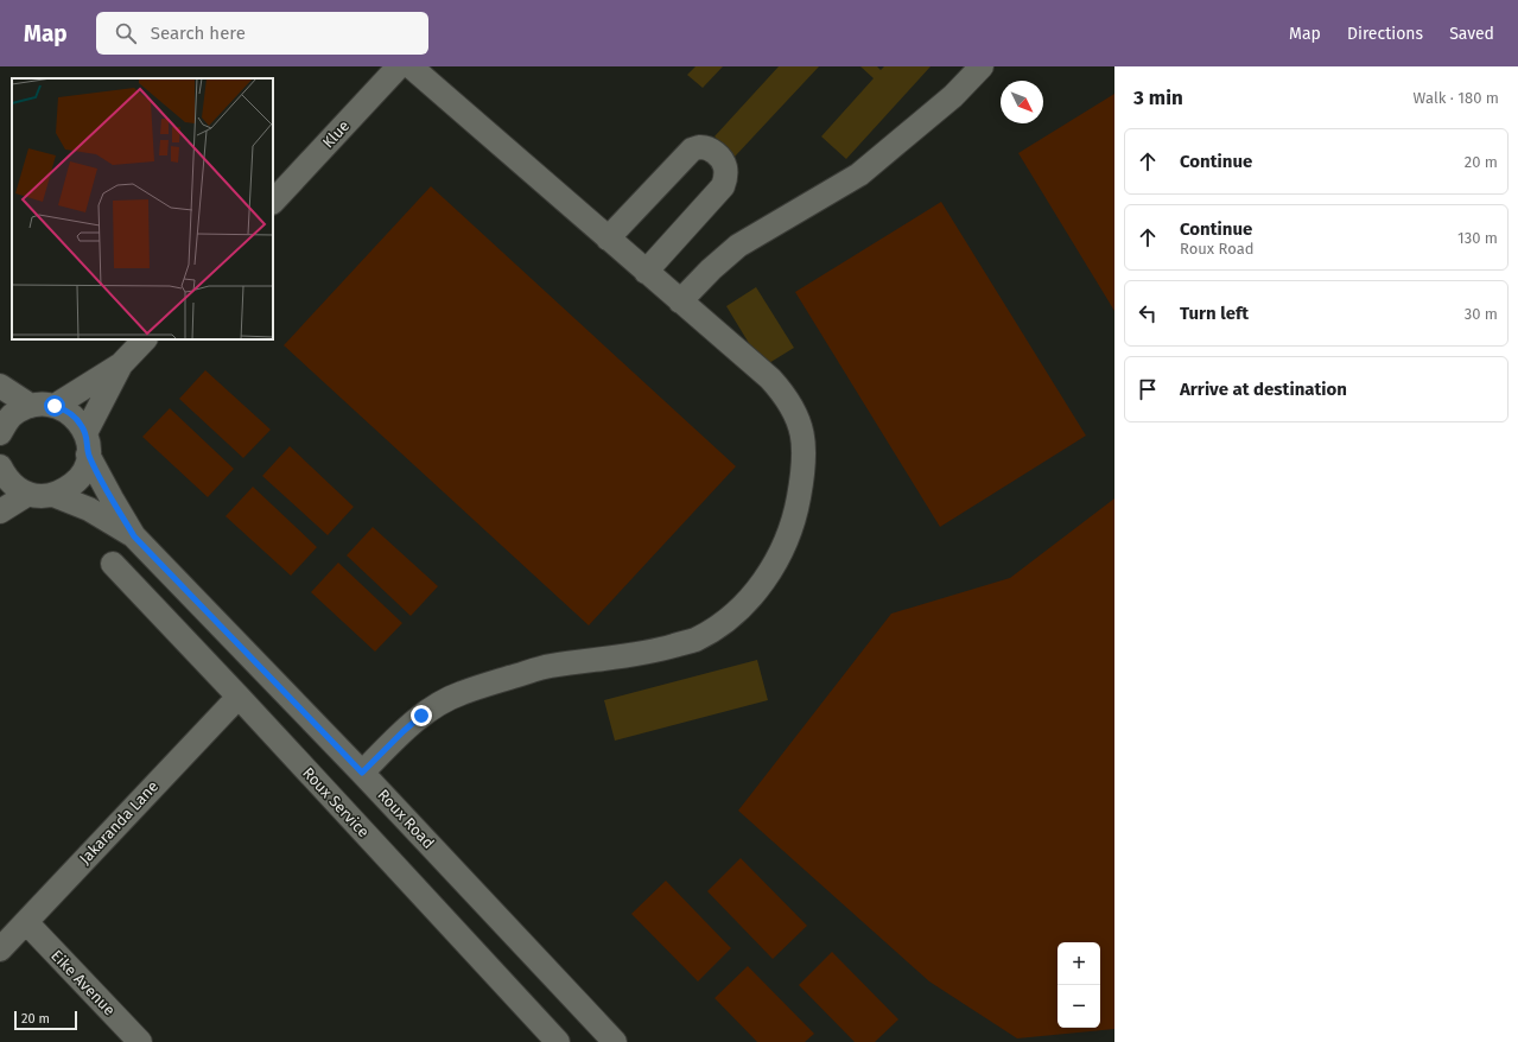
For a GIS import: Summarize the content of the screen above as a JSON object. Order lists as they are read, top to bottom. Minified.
{"streets":{"street":["Klue","Roux Service","Roux Road","Jakaranda Lane","Eike Avenue"]},"crossings":[["Roux Service","Jakaranda Lane"],["Jakaranda Lane","Eike Avenue"]],"scale_bar":"20 m","north":"bottom right","page":{"header":"Map","search":"Search here","nav":["Map","Directions","Saved"],"heading":["3 min","Walk · 180 m"],"list":[["Continue","20 m"],["Continue","Roux Road","130 m"],["Turn left","30 m"],"Arrive at destination"],"map_buttons":["+","−"],"scale":"20 m"}}
